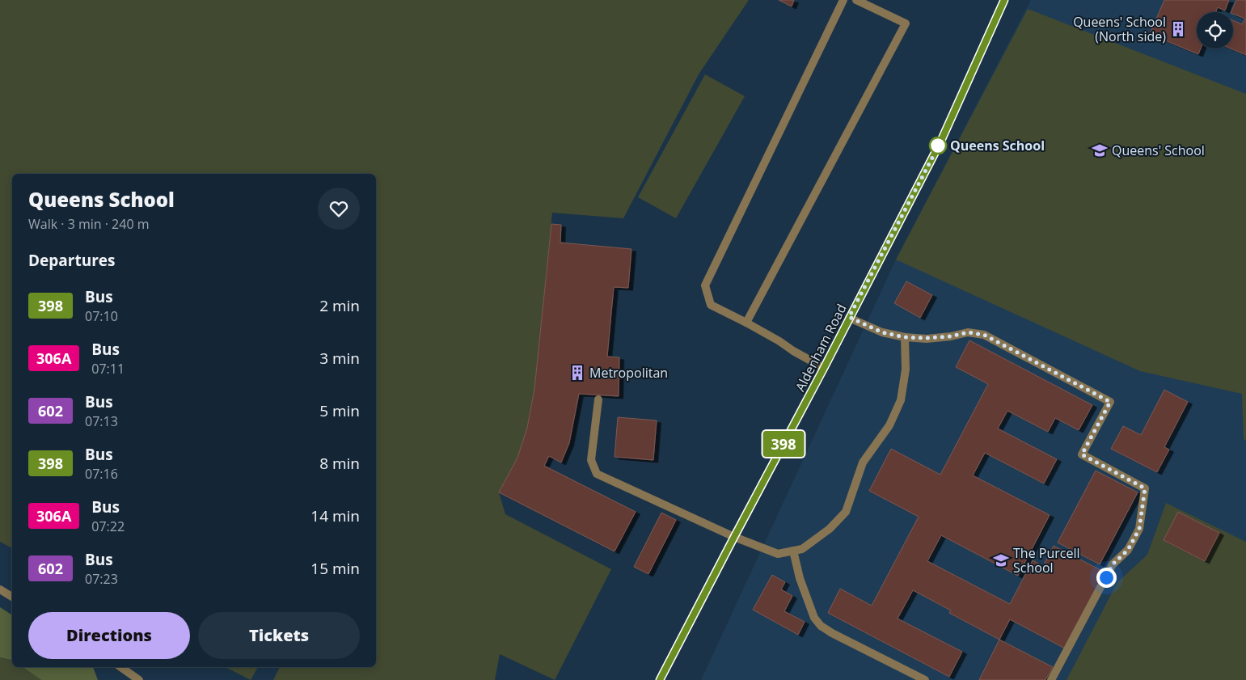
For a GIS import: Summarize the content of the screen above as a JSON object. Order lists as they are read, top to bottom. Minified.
{"streets":{"main road":["Aldenham Road"]},"places":{"building":["Queens' School (North side)","Metropolitan"],"other":["Queens School"],"school or university":["Queens' School","The Purcell School"]},"lines":["bus line 398"],"page":{"on_map":"398","heading":[["Queens School","Walk · 3 min · 240 m"],"Departures"],"list":[{"mark":"398","name":"Bus","note":"07:10","value":"2 min"},{"mark":"306A","name":"Bus","note":"07:11","value":"3 min"},{"mark":"602","name":"Bus","note":"07:13","value":"5 min"},{"mark":"398","name":"Bus","note":"07:16","value":"8 min"},{"mark":"306A","name":"Bus","note":"07:22","value":"14 min"},{"mark":"602","name":"Bus","note":"07:23","value":"15 min"}],"buttons":["Directions","Tickets"]}}
